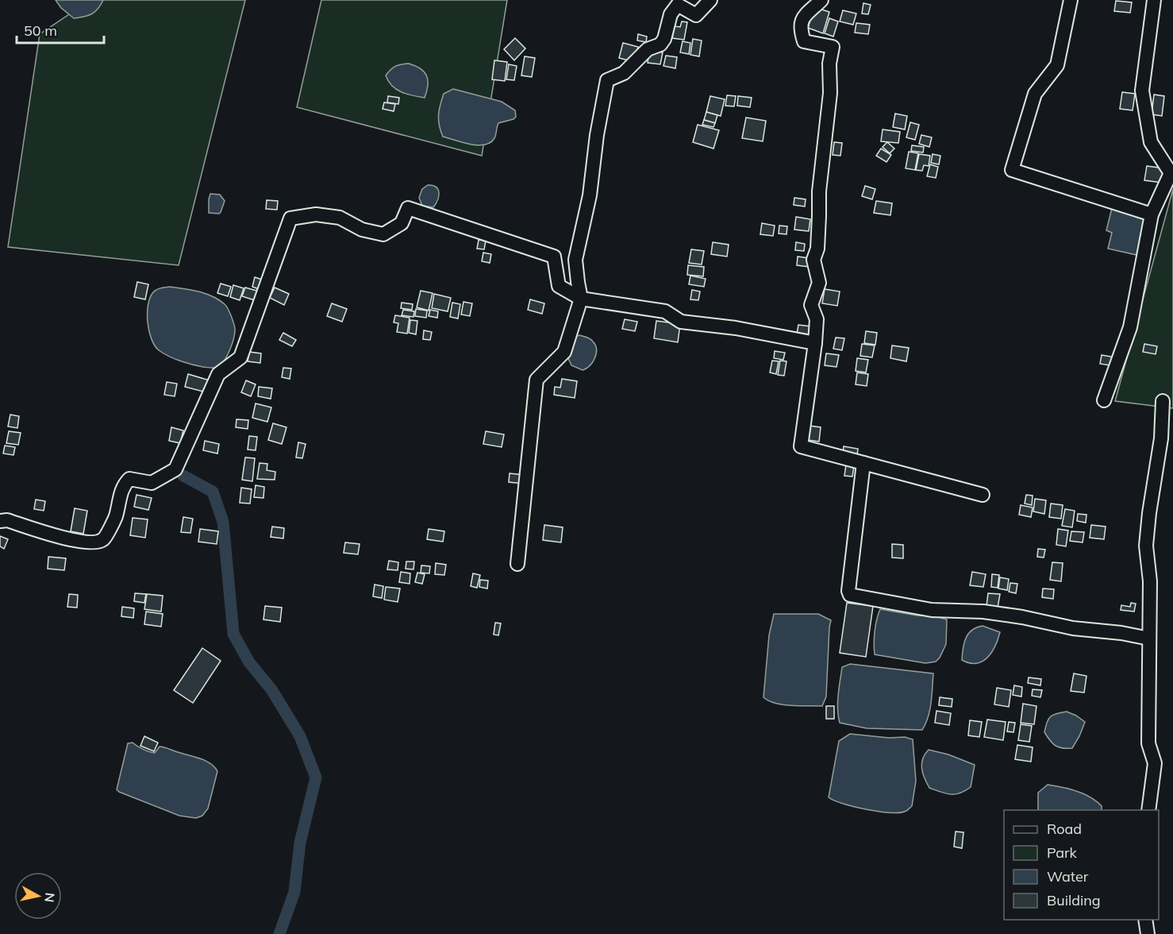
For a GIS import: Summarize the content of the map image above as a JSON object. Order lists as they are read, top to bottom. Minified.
{"legend":["Road","Park","Water","Building"],"scale_bar":"50 m","north":"right"}
